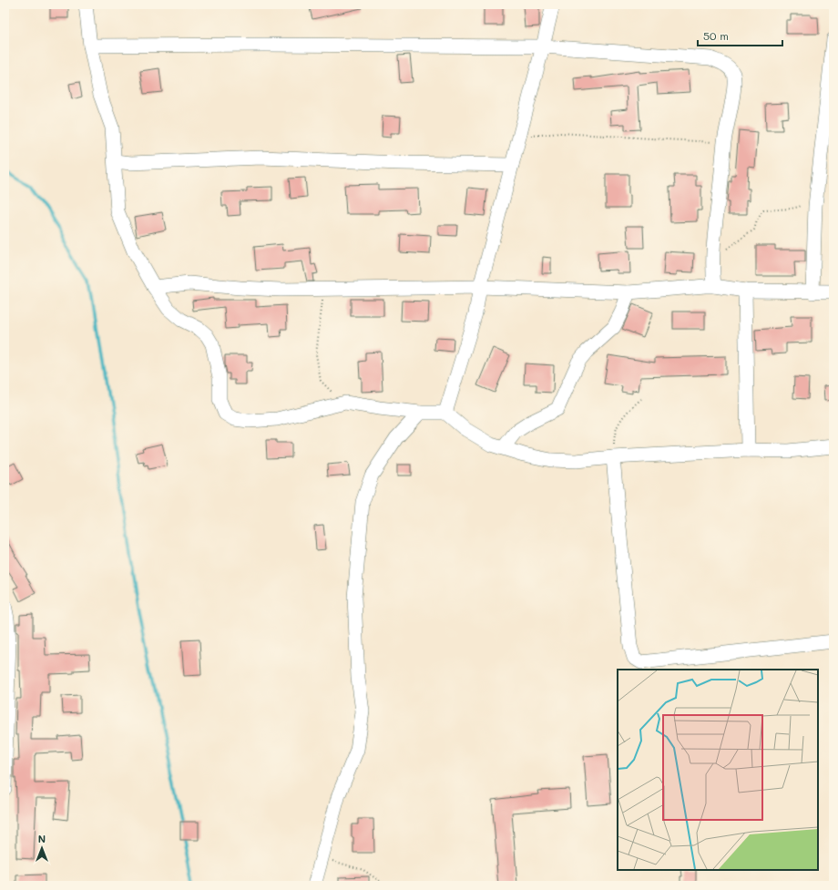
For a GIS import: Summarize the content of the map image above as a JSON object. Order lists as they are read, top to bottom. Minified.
{"scale_bar":"50 m","north":"top"}
